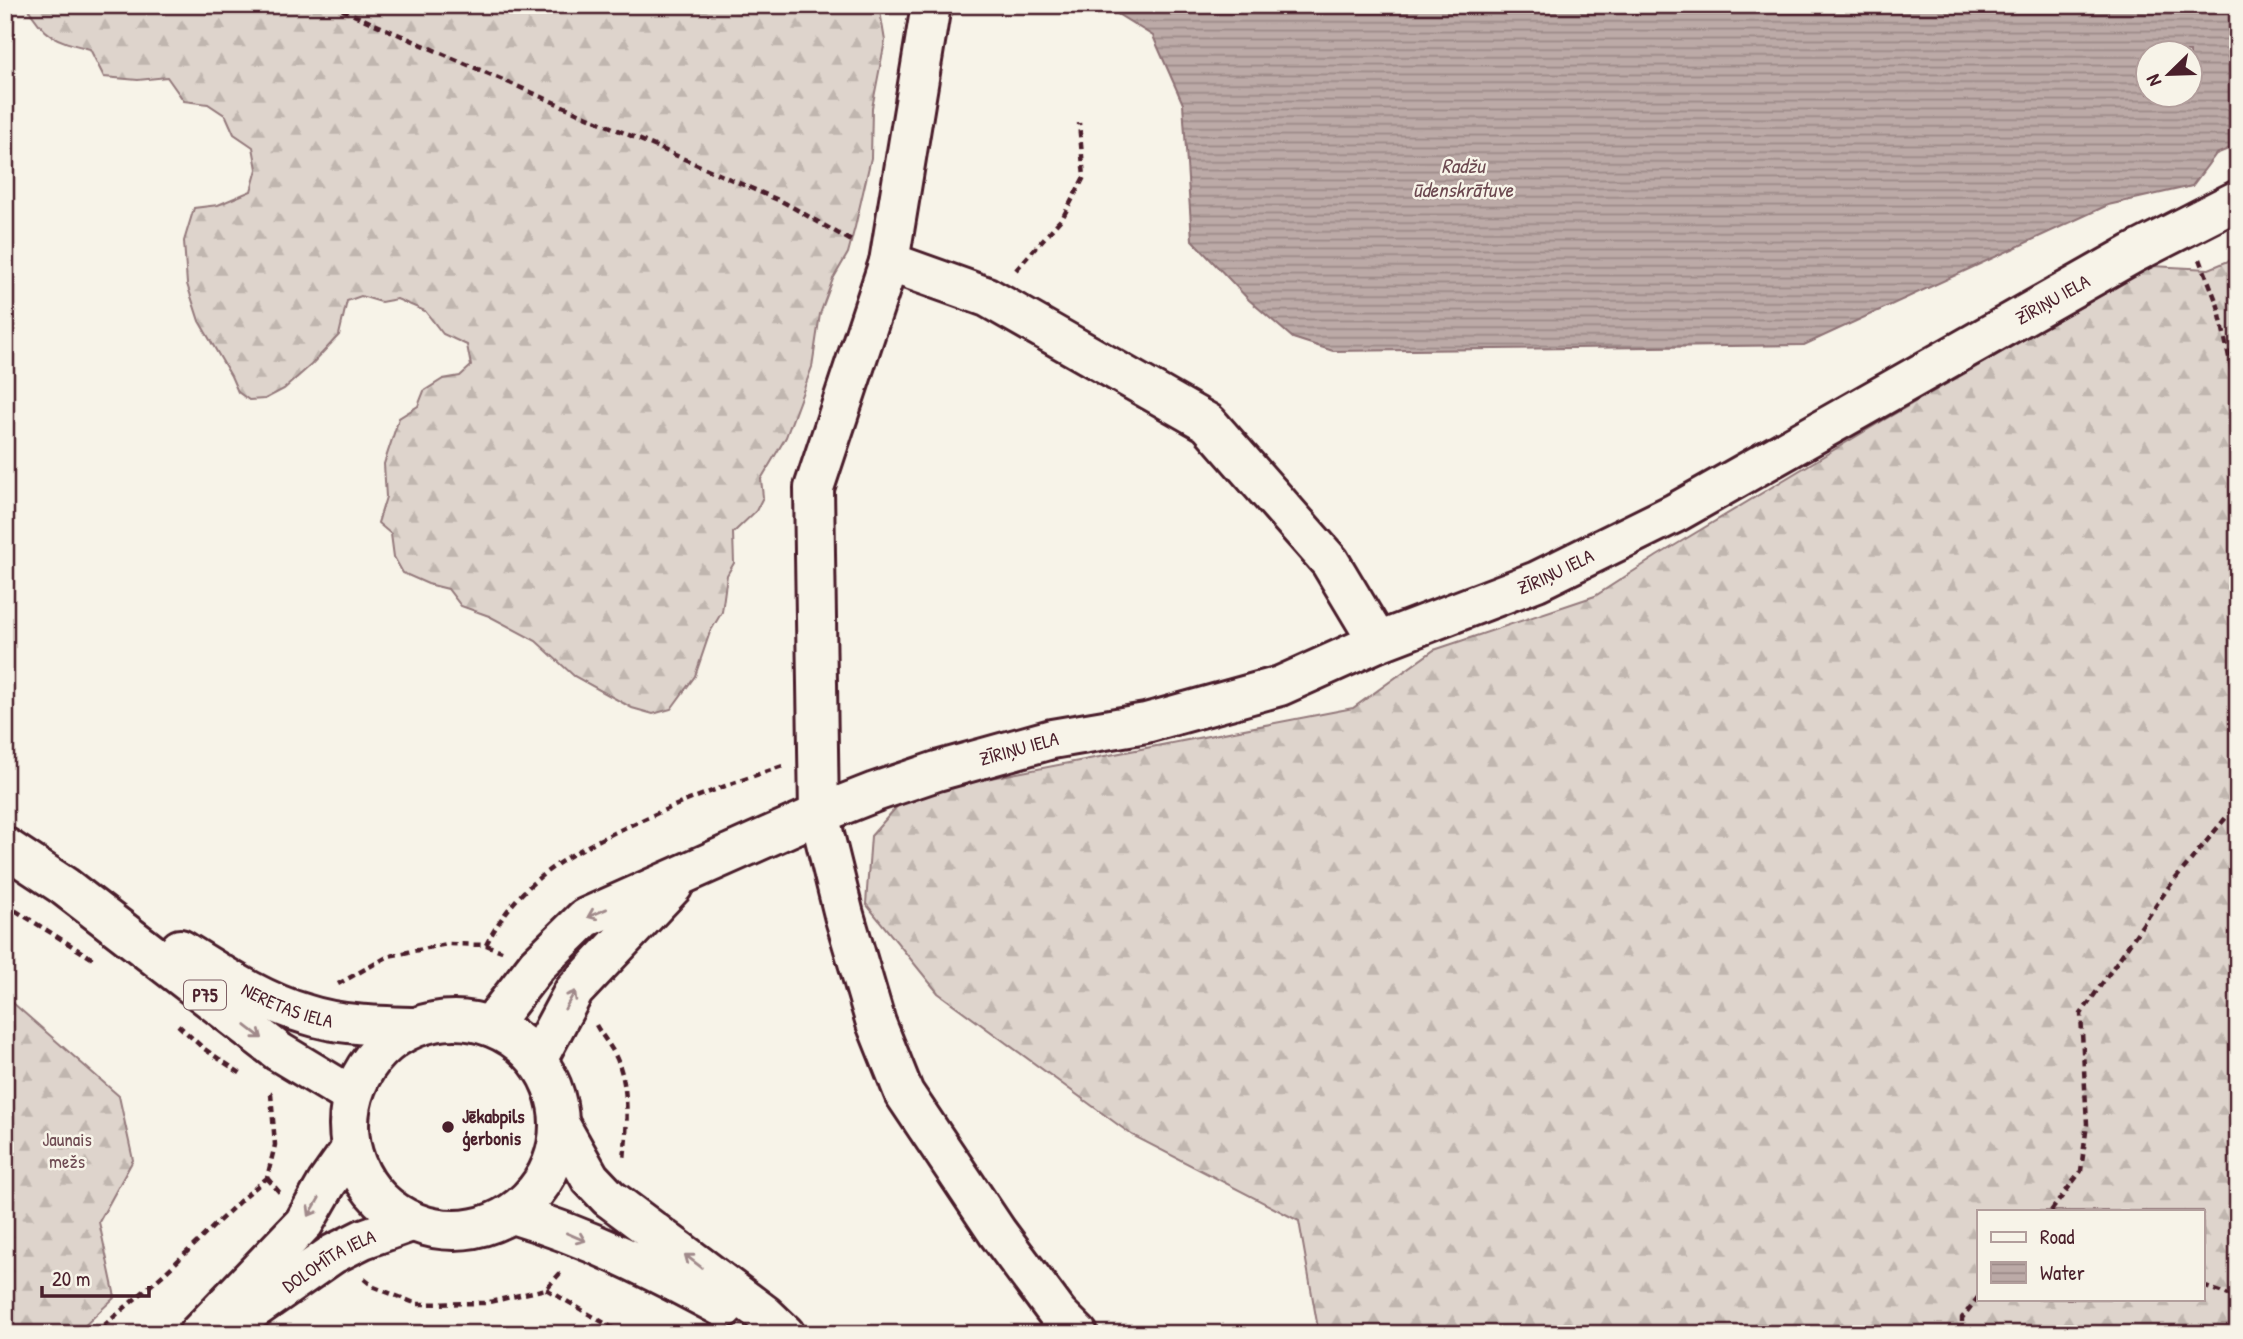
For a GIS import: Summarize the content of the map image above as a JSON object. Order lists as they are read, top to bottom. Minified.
{"streets":{"street":["ZĪRIŅU IELA","P75","NERETAS IELA","DOLOMĪTA IELA"]},"crossings":[["NERETAS IELA","DOLOMĪTA IELA"]],"water":["Radžu ūdenskrātuve"],"parks":["Jaunais mežs"],"places":["Jēkabpils ģerbonis"],"legend":["Road","Water"],"scale_bar":"20 m","north":"bottom left"}
